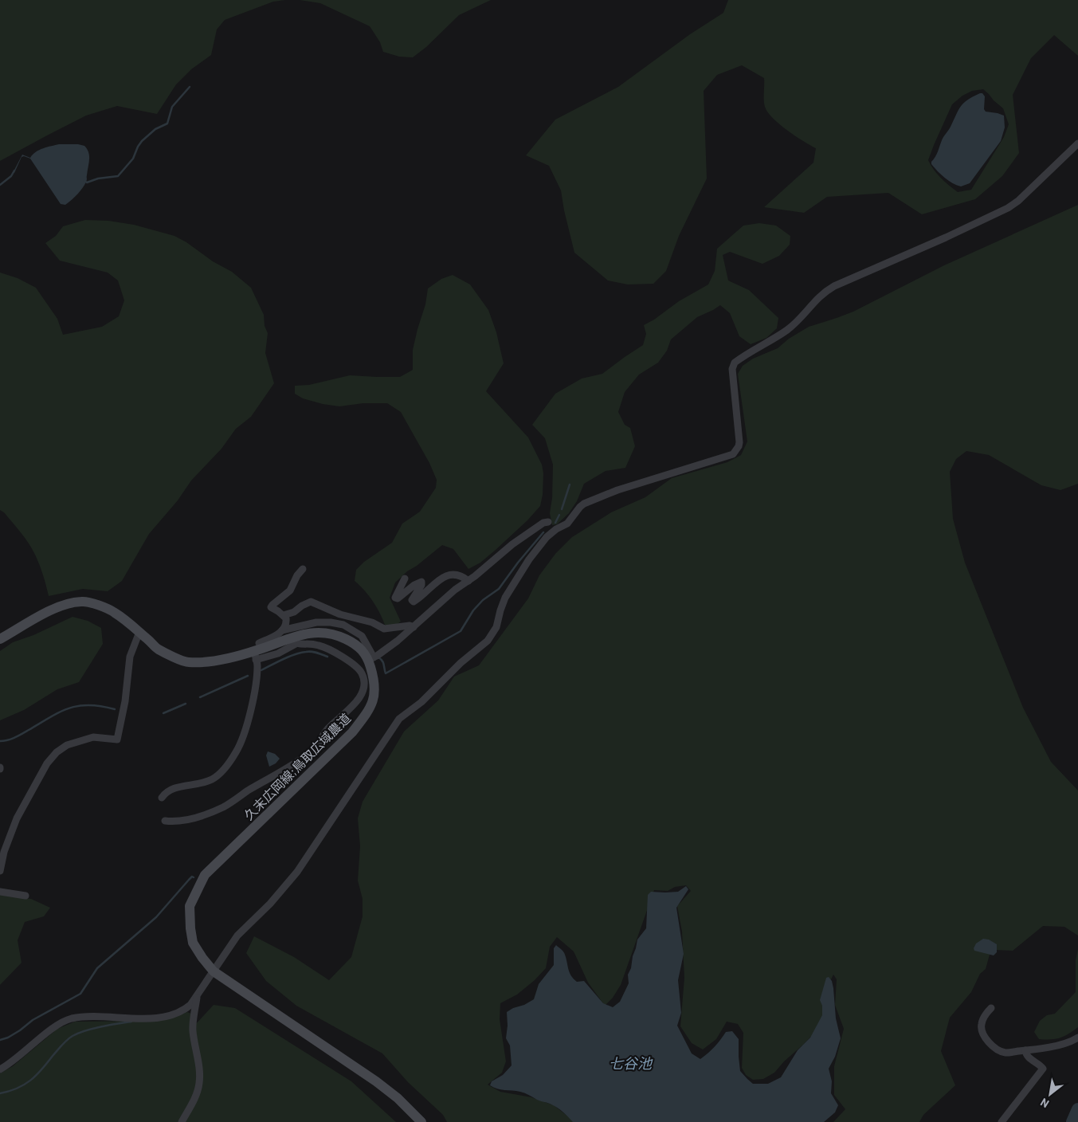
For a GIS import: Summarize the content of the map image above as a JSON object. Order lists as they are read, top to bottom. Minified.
{"streets":{"street":["久末広岡線;鳥取広域農道"]},"water":["七谷池"],"north":"bottom left"}
